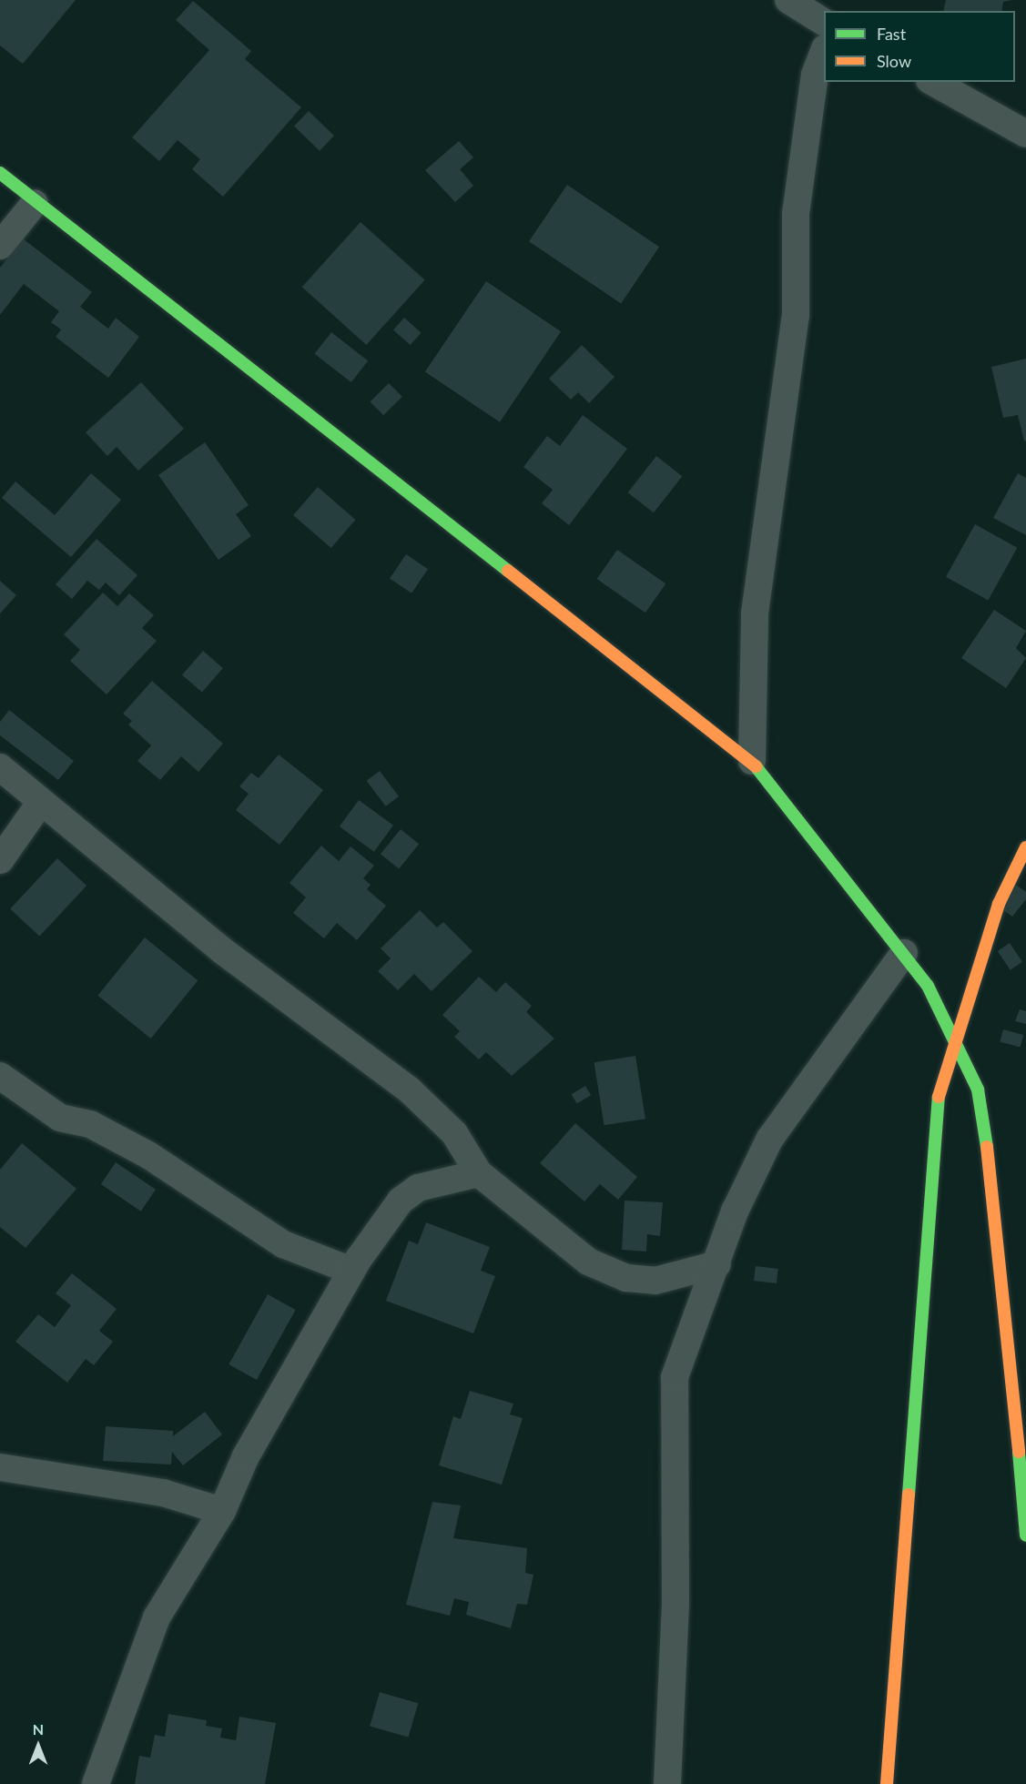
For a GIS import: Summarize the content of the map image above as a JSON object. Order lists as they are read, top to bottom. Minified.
{"legend":["Fast","Slow"],"north":"top"}
